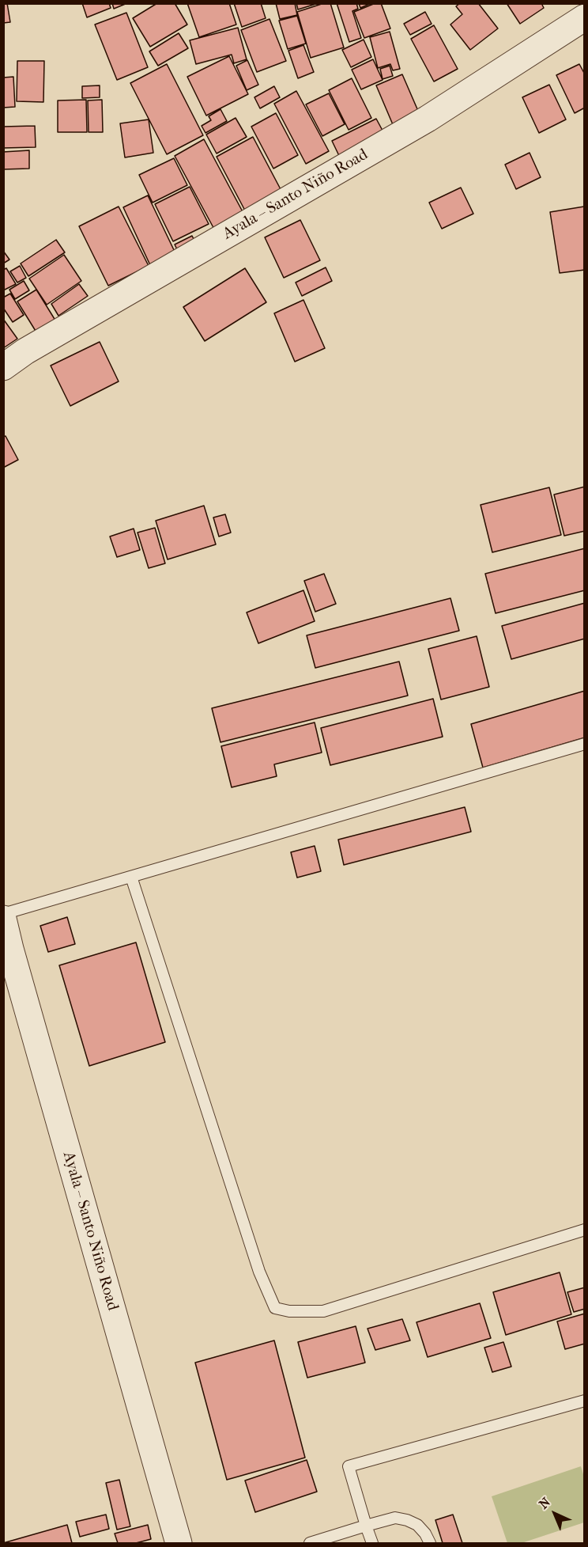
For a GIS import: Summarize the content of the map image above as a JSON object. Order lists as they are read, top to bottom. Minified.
{"streets":{"street":["Ayala – Santo Niño Road"]},"north":"top left"}
